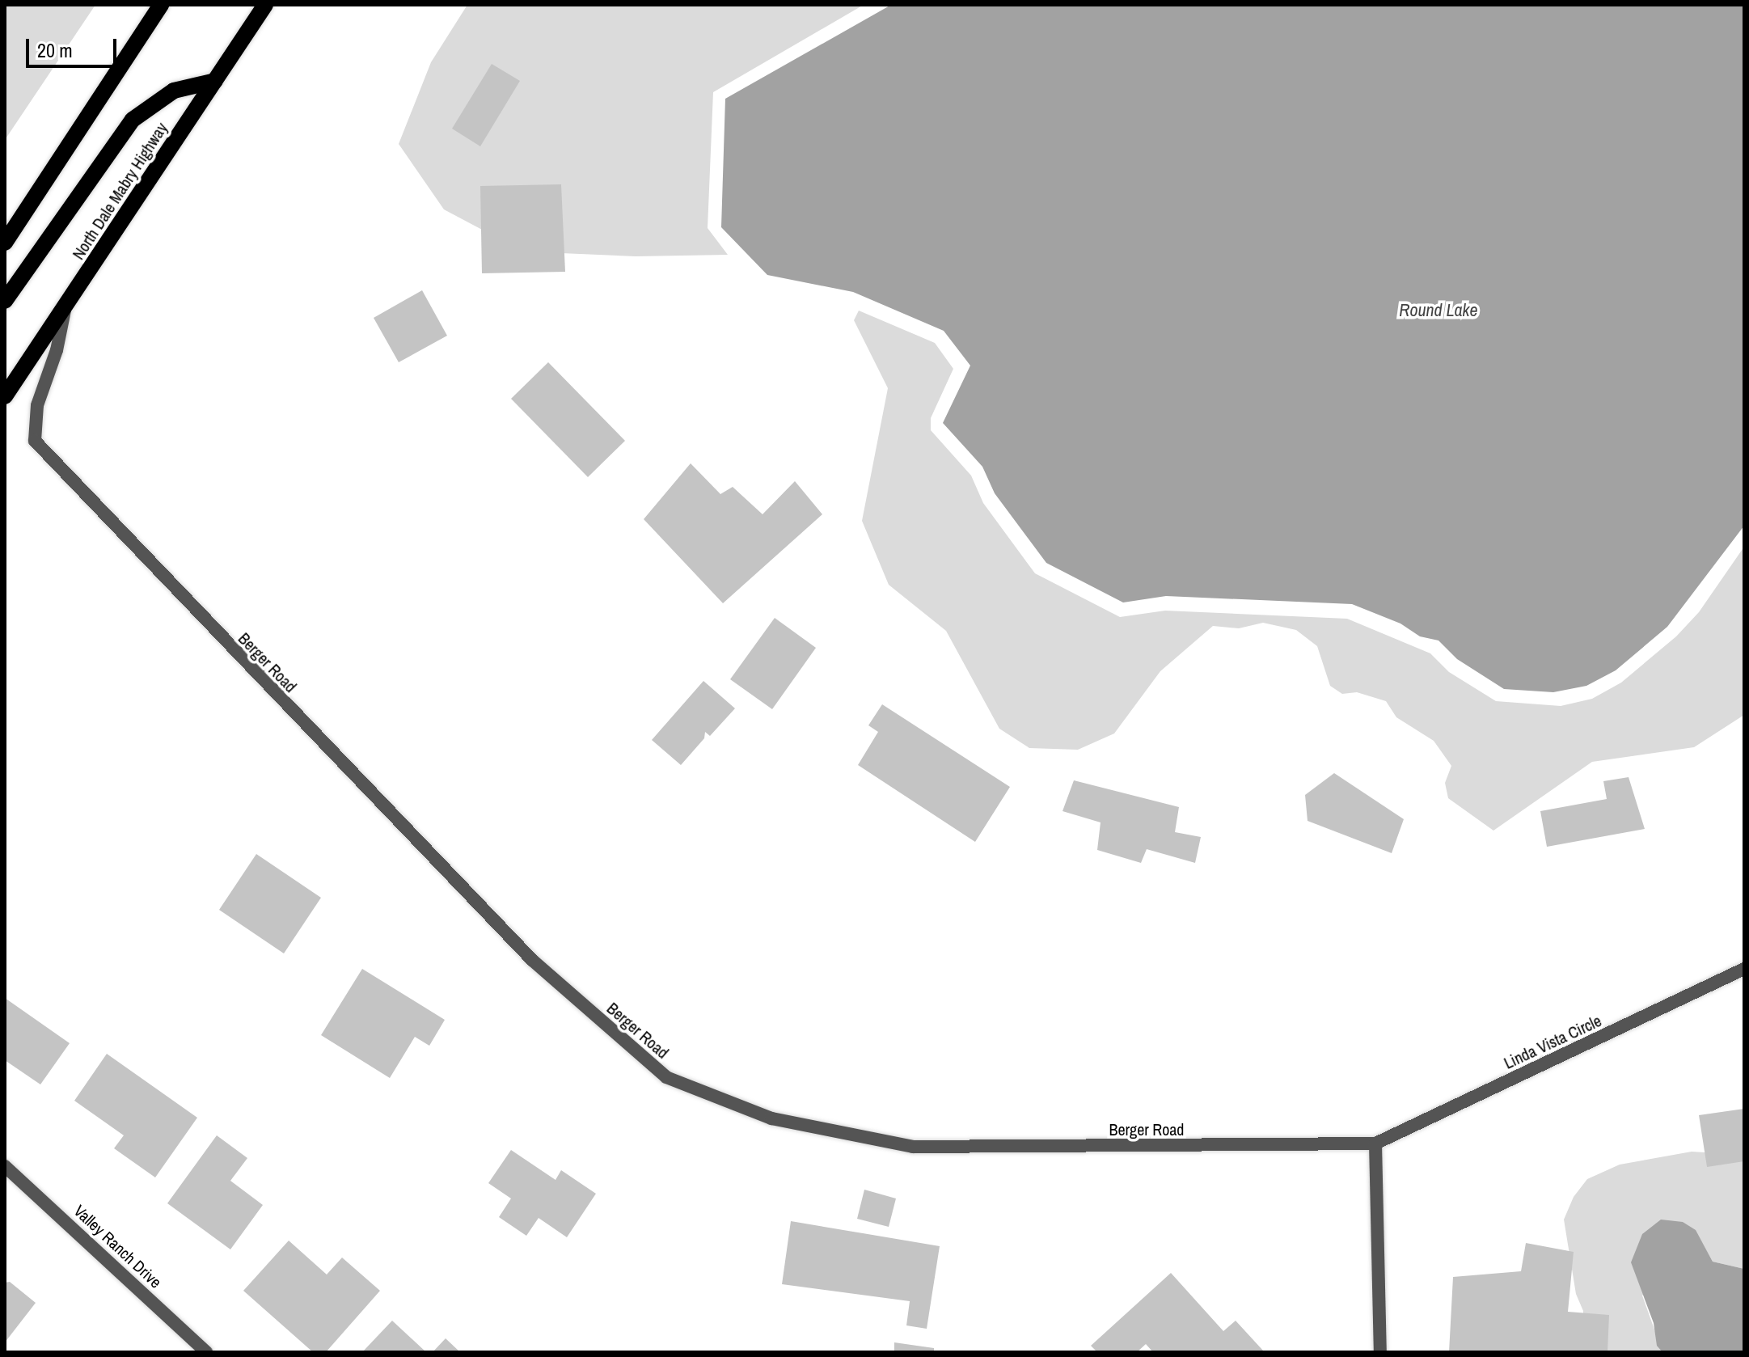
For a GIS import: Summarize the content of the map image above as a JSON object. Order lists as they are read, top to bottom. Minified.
{"streets":{"main road":["North Dale Mabry Highway"],"street":["Berger Road","Linda Vista Circle","Valley Ranch Drive"]},"crossings":[["North Dale Mabry Highway","Berger Road"],["Berger Road","Linda Vista Circle"]],"water":["Round Lake"],"scale_bar":"20 m"}
